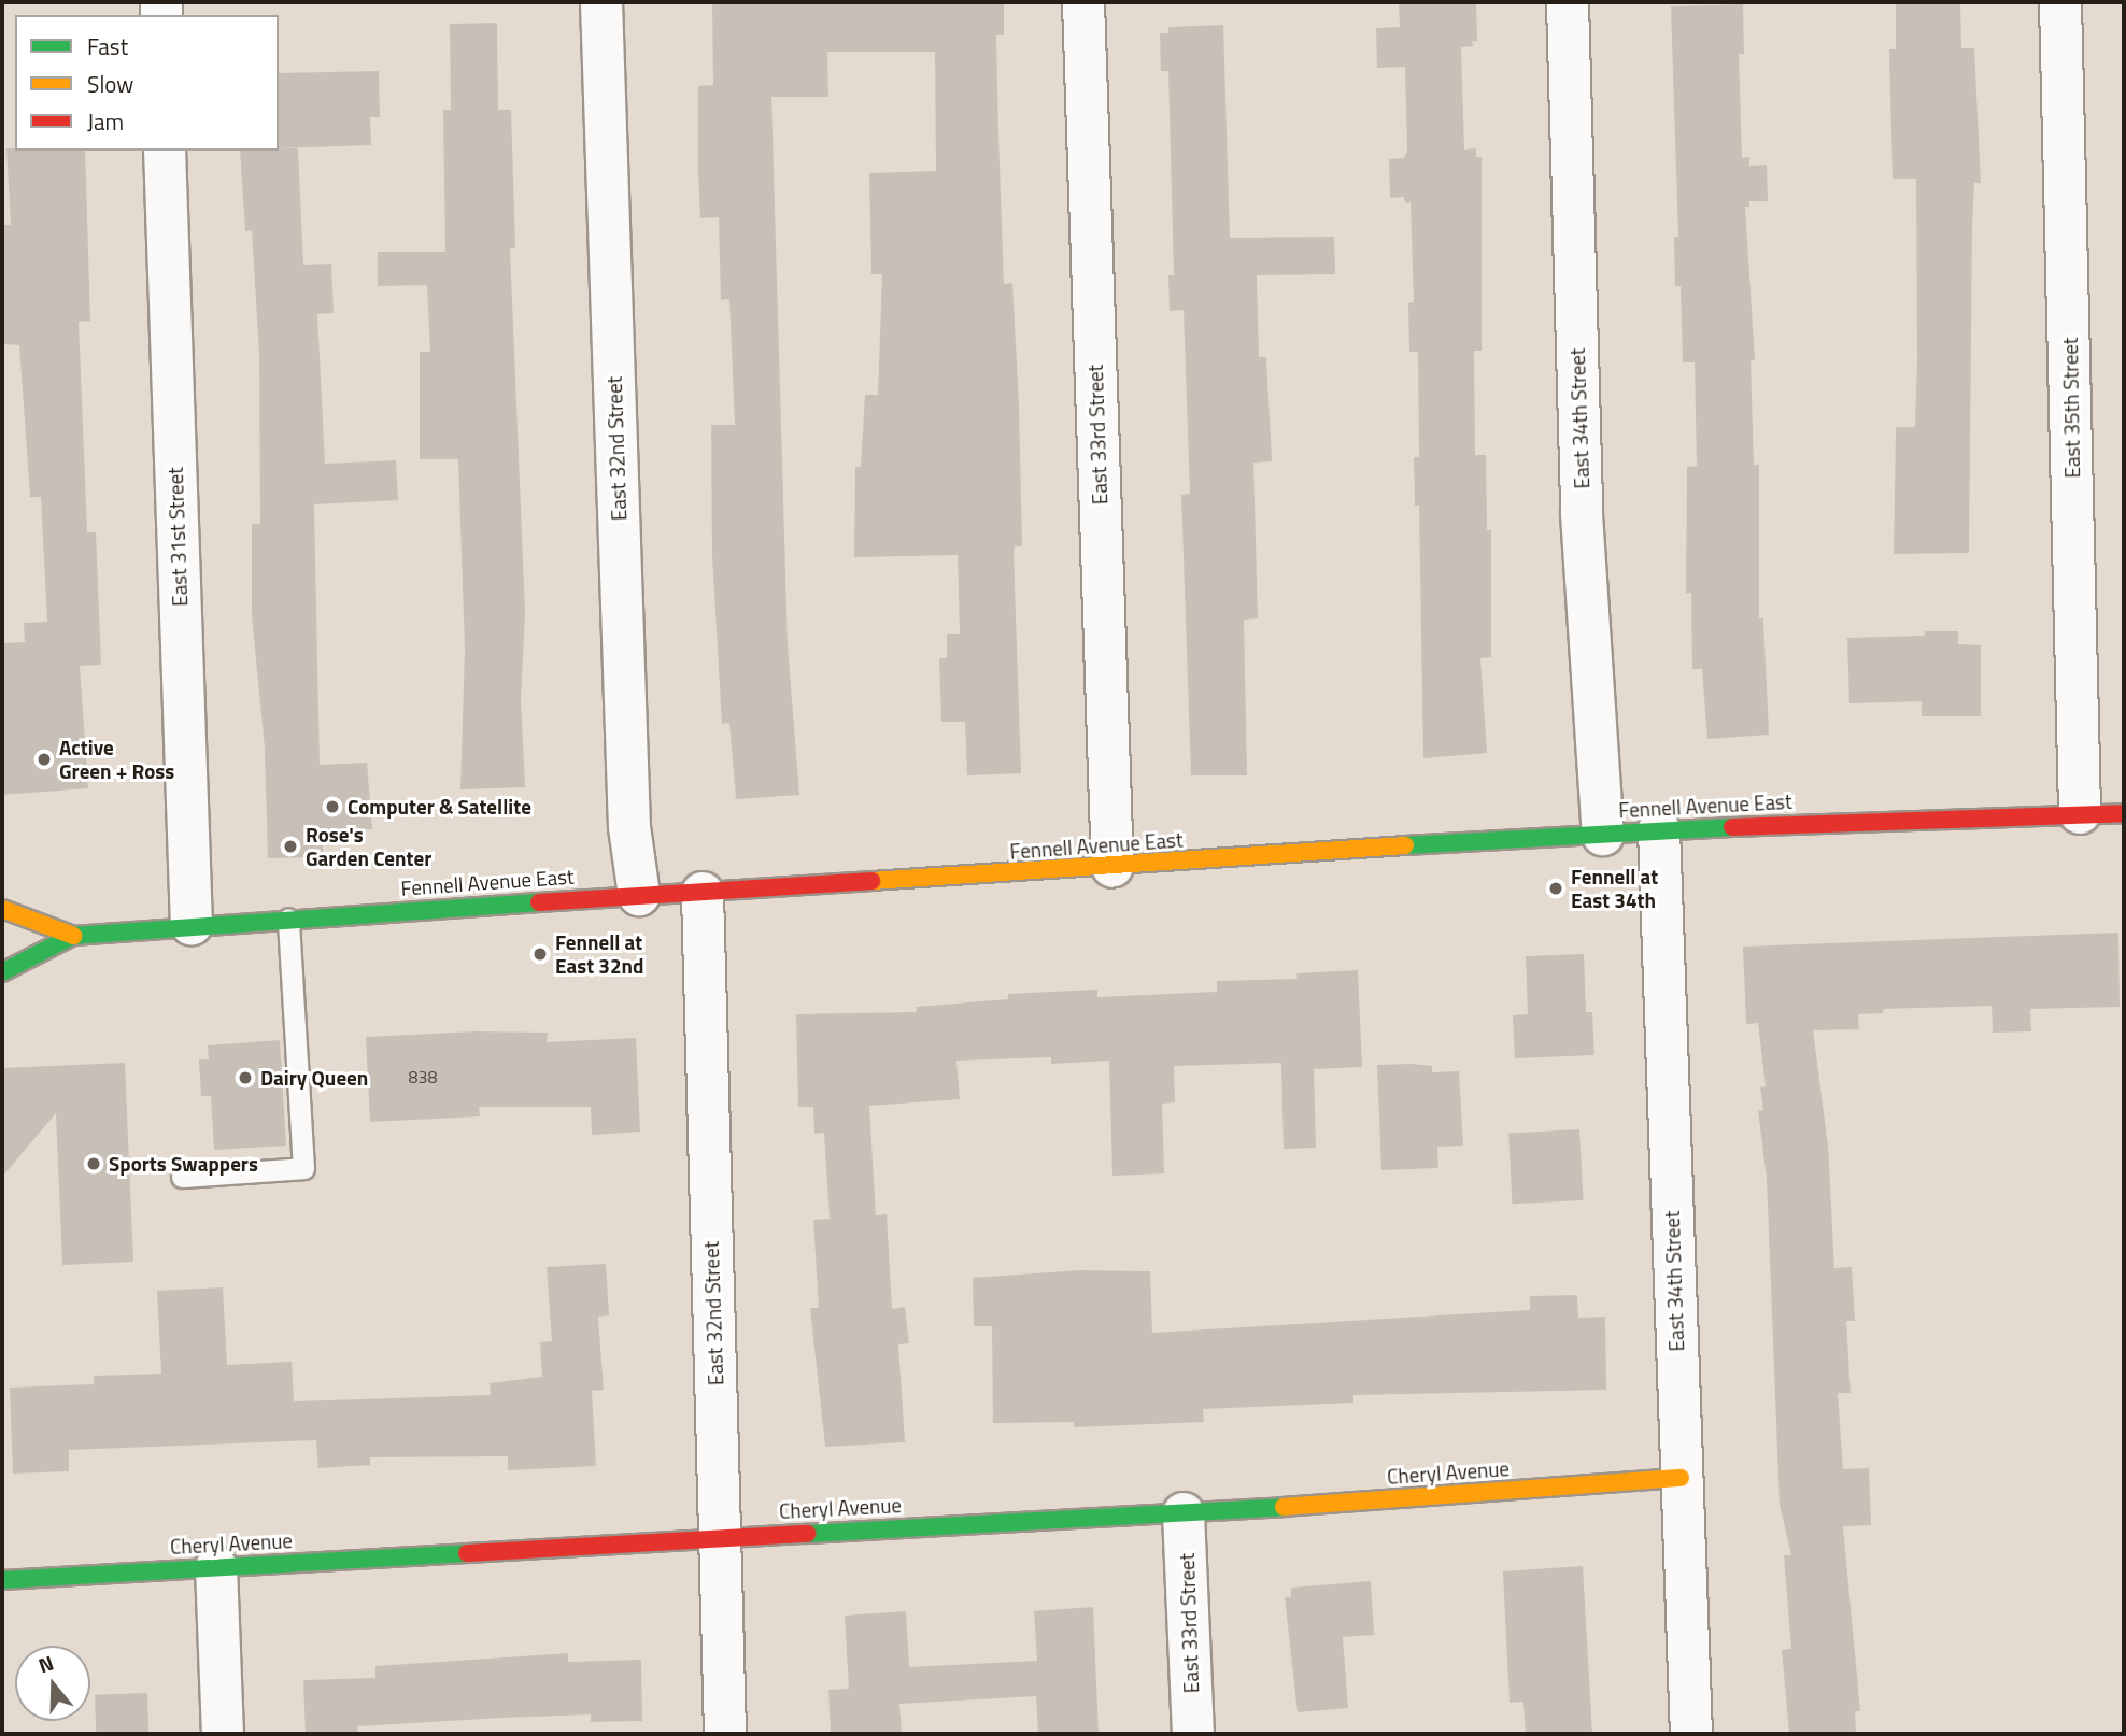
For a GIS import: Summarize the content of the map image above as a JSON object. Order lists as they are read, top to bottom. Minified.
{"streets":{"main road":["Fennell Avenue East","Cheryl Avenue"],"street":["East 35th Street","East 34th Street","East 33rd Street","East 32nd Street","East 31st Street"]},"crossings":[["East 35th Street","Fennell Avenue East"],["East 34th Street","Fennell Avenue East"],["East 34th Street","Cheryl Avenue"],["East 33rd Street","Fennell Avenue East"],["East 33rd Street","Cheryl Avenue"],["East 32nd Street","Fennell Avenue East"],["East 32nd Street","Cheryl Avenue"],["East 31st Street","Fennell Avenue East"]],"places":["Active Green + Ross","Computer & Satellite","Rose's Garden Center","Fennell at East 34th","Fennell at East 32nd","Dairy Queen","Sports Swappers"],"house_numbers":["838"],"legend":["Fast","Slow","Jam"],"north":"top"}
